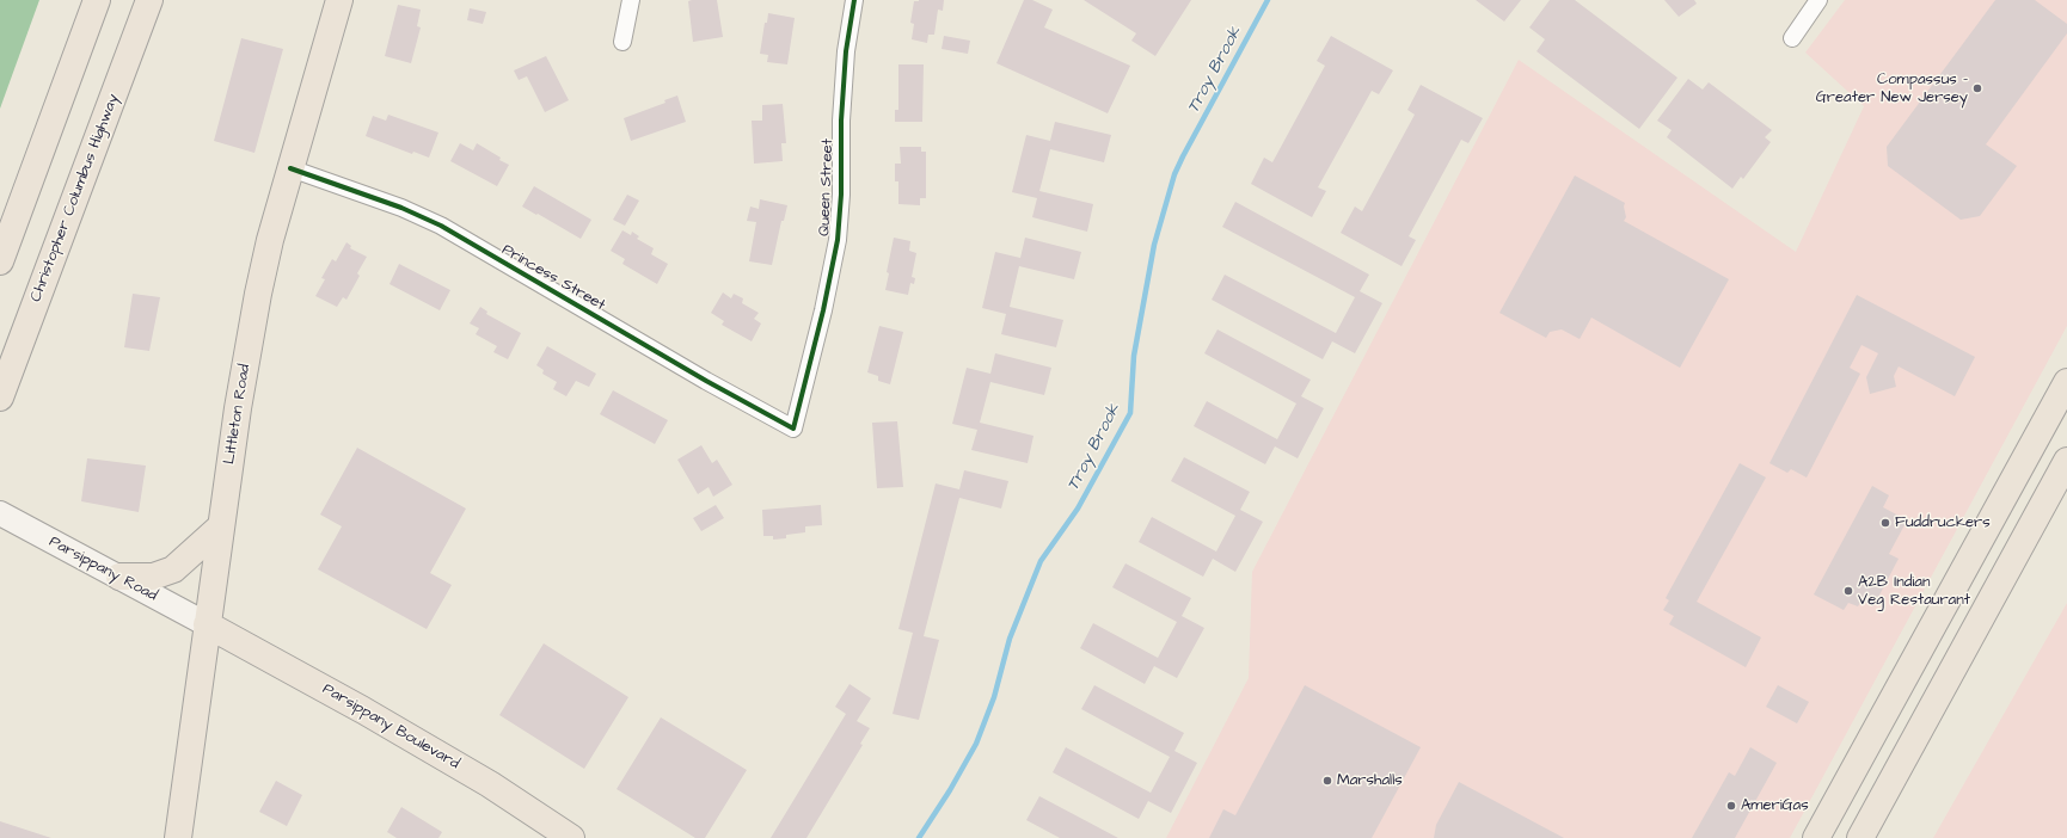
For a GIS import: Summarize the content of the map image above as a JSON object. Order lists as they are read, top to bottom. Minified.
{"streets":{"main road":["Christopher Columbus Highway","Littleton Road","Parsippany Road","Parsippany Boulevard"],"street":["Queen Street","Princess Street"]},"crossings":[["Queen Street","Princess Street"],["Princess Street","Littleton Road"],["Littleton Road","Parsippany Road"],["Littleton Road","Parsippany Boulevard"],["Parsippany Road","Parsippany Boulevard"]],"water":["Troy Brook"],"places":["Compassus - Greater New Jersey","Fuddruckers","A2B Indian Veg Restaurant","Marshalls","AmeriGas"]}
